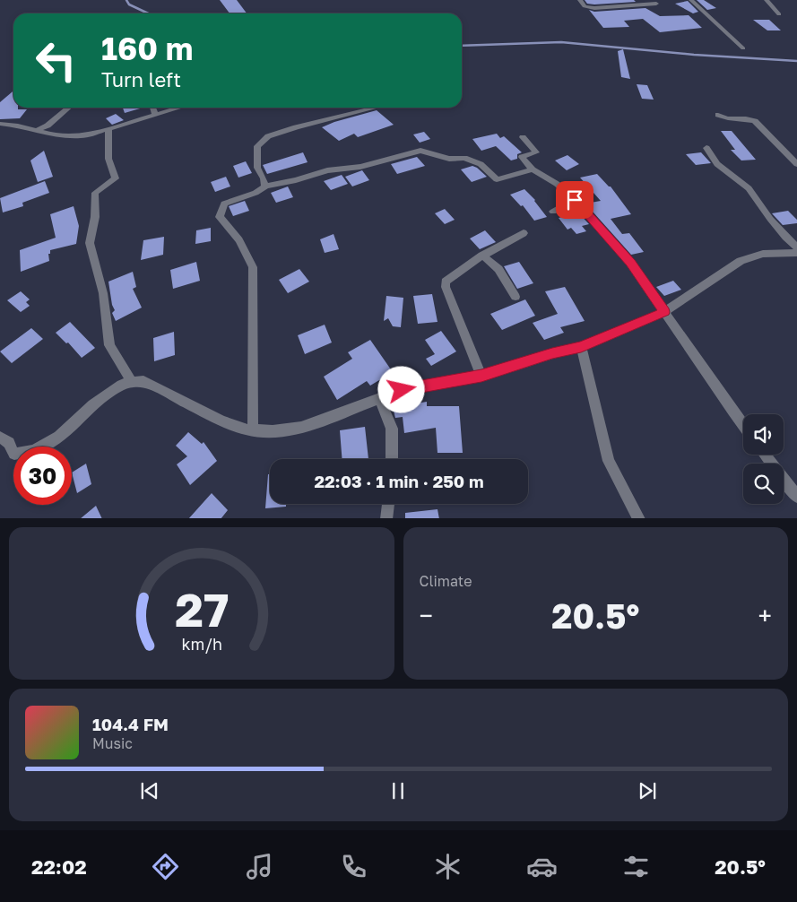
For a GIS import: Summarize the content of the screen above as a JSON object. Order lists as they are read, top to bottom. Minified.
{"page":{"turn":["160 m","Turn left"],"limit":"30","trip":"22:03 · 1 min · 250 m","tile":"Climate","heat":["−","20.5°","+"],"song":["104.4 FM","Music"],"tabs":["22:02","20.5°"],"gauge":["27","km/h"]}}
